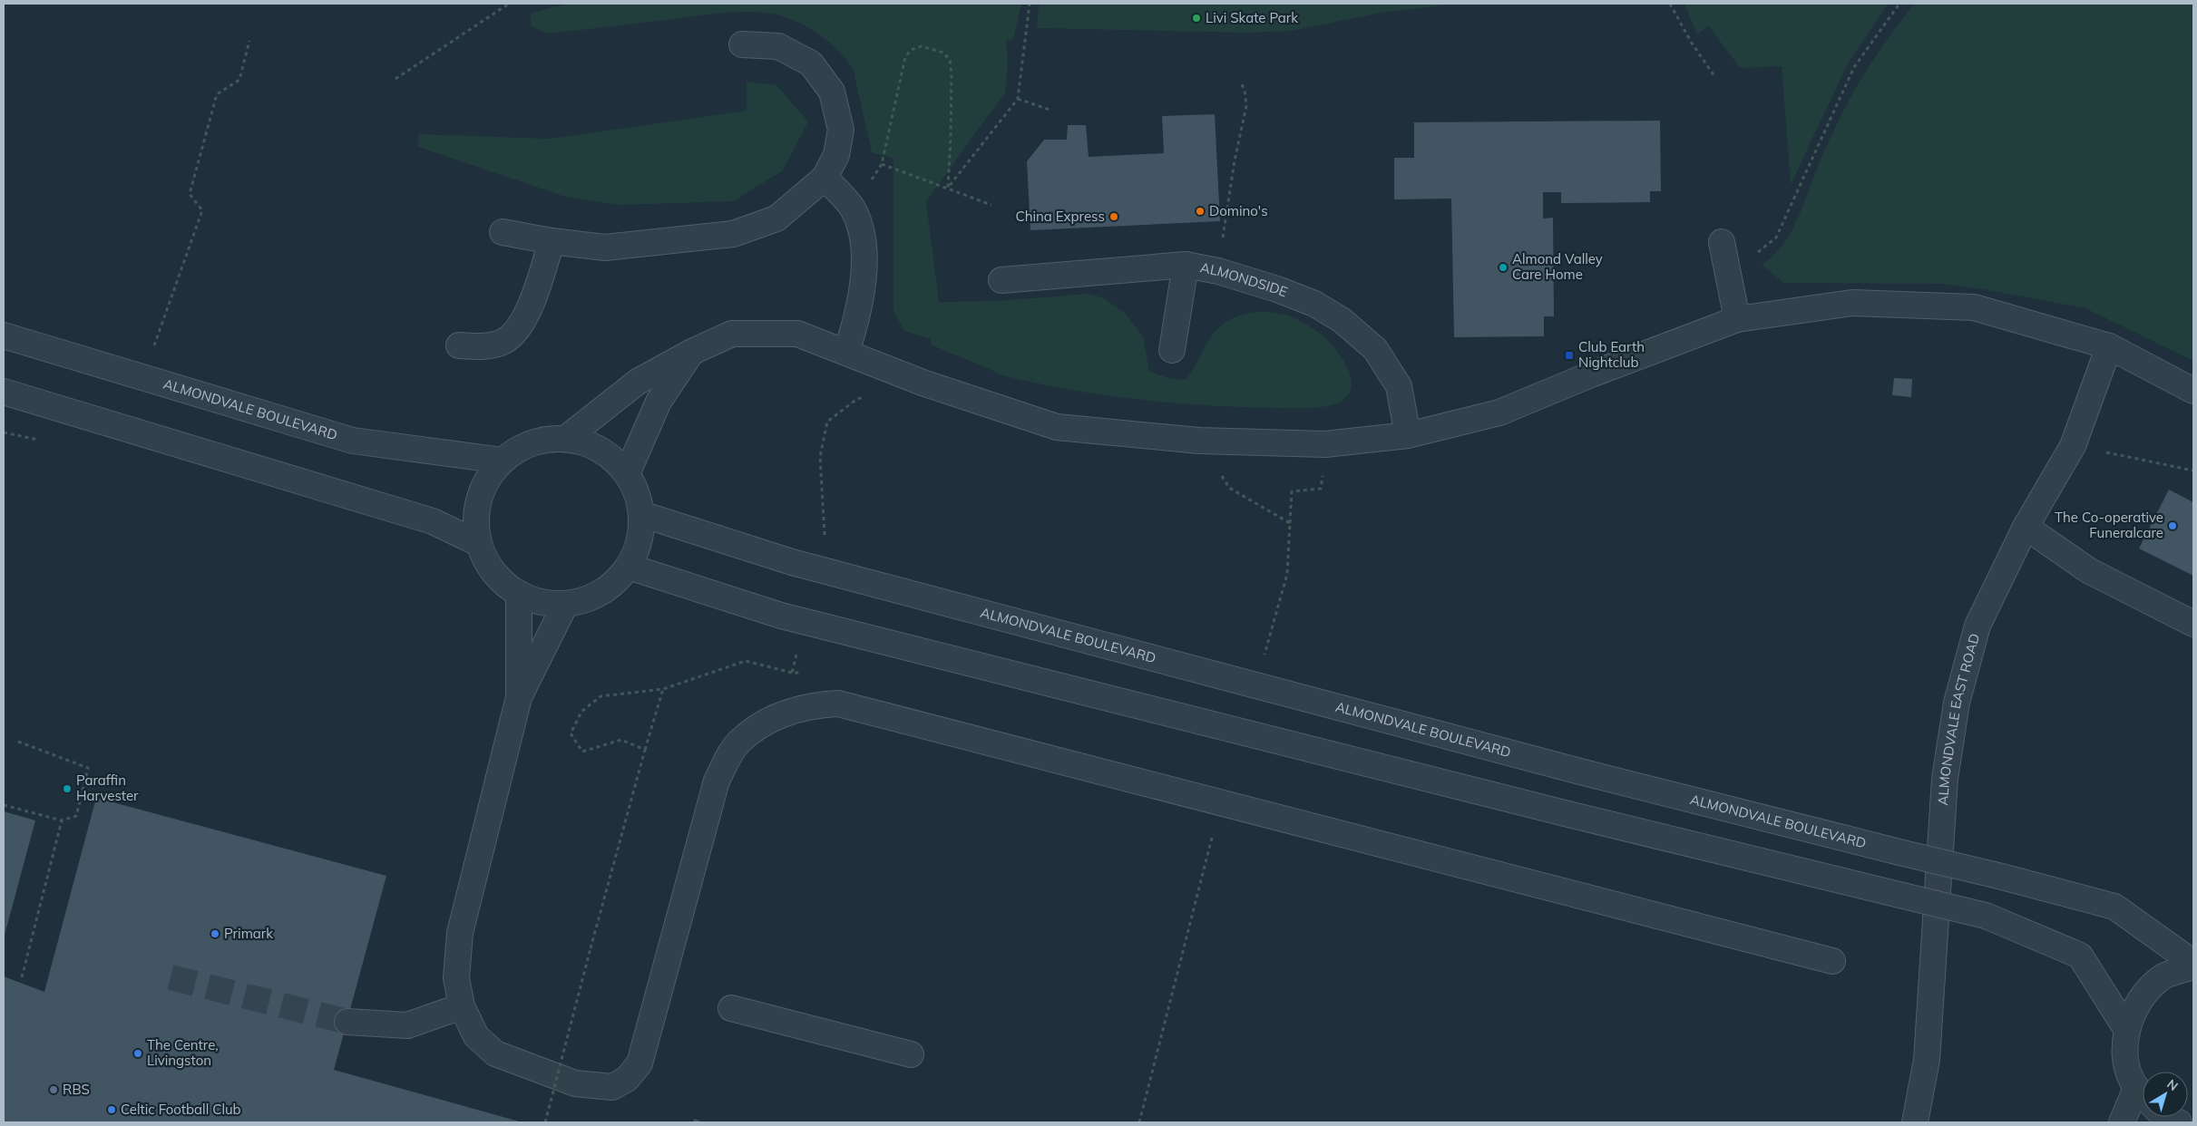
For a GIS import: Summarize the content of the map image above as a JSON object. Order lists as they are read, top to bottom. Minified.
{"streets":{"street":["ALMONDSIDE","ALMONDVALE BOULEVARD","ALMONDVALE EAST ROAD"]},"places":{"other":["Livi Skate Park","Domino's","China Express","Almond Valley Care Home","The Co-operative Funeralcare","Paraffin Harvester","Primark","The Centre, Livingston","RBS","Celtic Football Club"],"transit":["Club Earth Nightclub"]},"north":"top right"}
